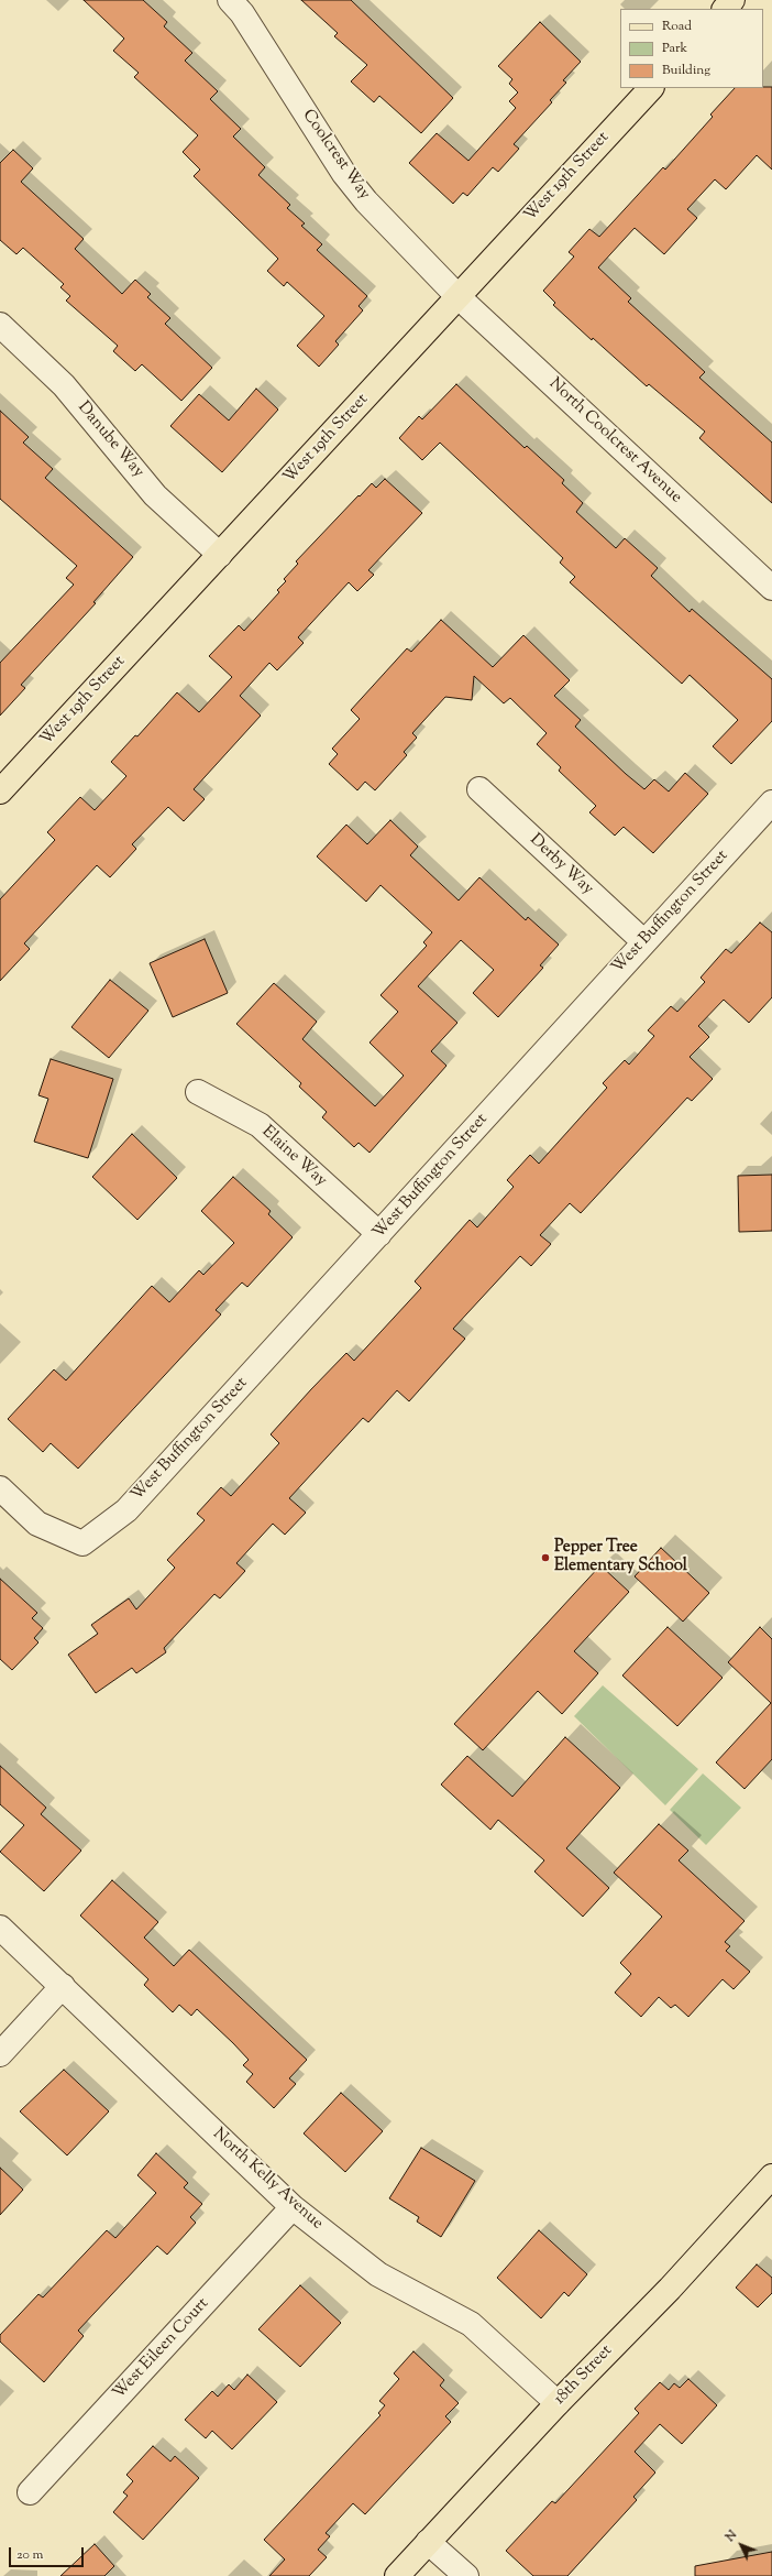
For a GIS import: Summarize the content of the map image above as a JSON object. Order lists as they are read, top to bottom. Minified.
{"streets":{"main road":["West 19th Street","18th Street"],"street":["Coolcrest Way","Danube Way","North Coolcrest Avenue","Derby Way","West Buffington Street","Elaine Way","North Kelly Avenue","West Eileen Court"]},"crossings":[["Coolcrest Way","West 19th Street"],["Coolcrest Way","North Coolcrest Avenue"],["West 19th Street","Danube Way"],["West 19th Street","North Coolcrest Avenue"],["Derby Way","West Buffington Street"],["West Buffington Street","Elaine Way"],["North Kelly Avenue","West Eileen Court"],["North Kelly Avenue","18th Street"]],"places":["Pepper Tree Elementary School"],"legend":["Road","Park","Building"],"scale_bar":"20 m","north":"top left"}
